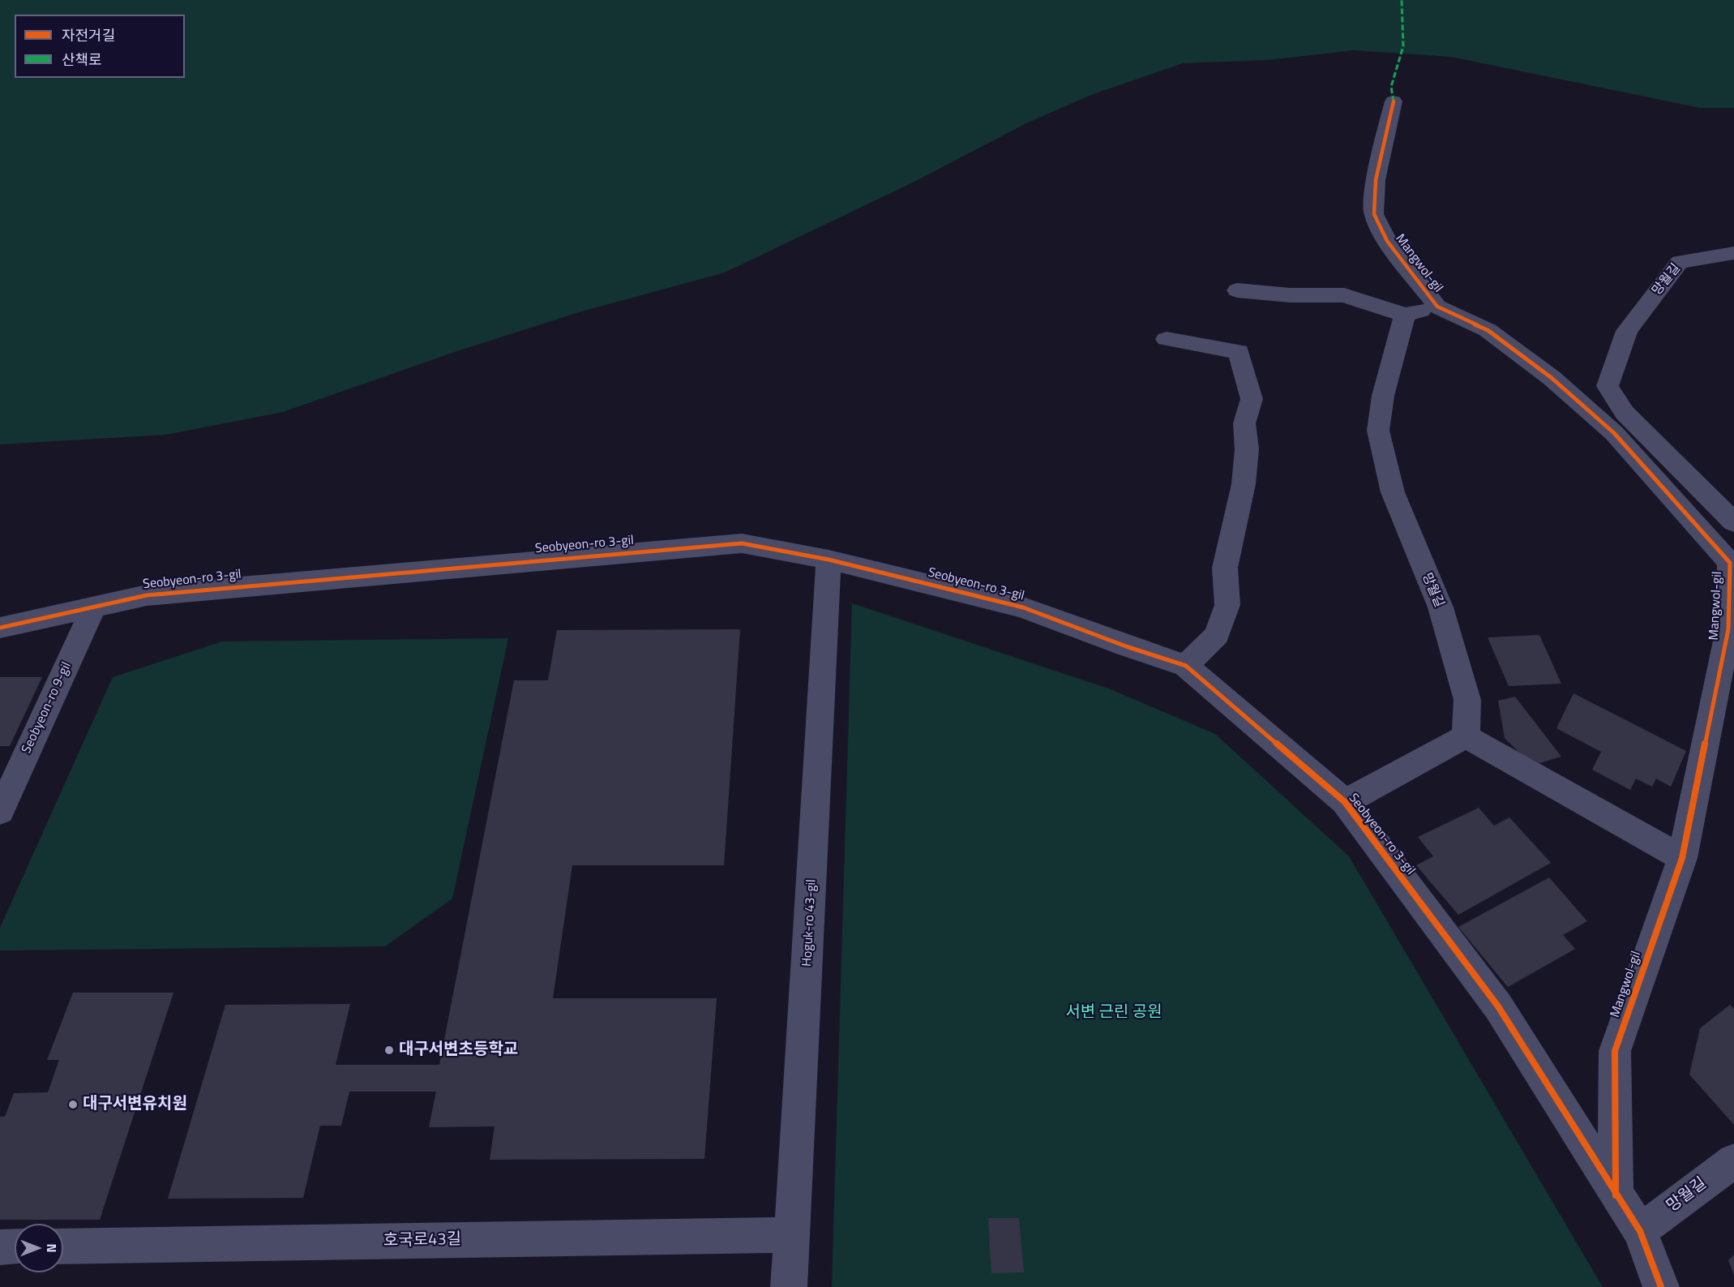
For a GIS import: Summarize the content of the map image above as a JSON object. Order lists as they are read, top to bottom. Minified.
{"streets":{"street":["Mangwol-gil","망월길","Seobyeon-ro 3-gil","Seobyeon-ro 9-gil","Hoguk-ro 43-gil","호국로43길"]},"crossings":[["Mangwol-gil","Seobyeon-ro 3-gil"],["망월길","Seobyeon-ro 3-gil"],["Seobyeon-ro 3-gil","Seobyeon-ro 9-gil"],["Seobyeon-ro 3-gil","Hoguk-ro 43-gil"],["Hoguk-ro 43-gil","호국로43길"]],"parks":["서변 근린 공원"],"places":["대구서변초등학교","대구서변유치원"],"legend":["자전거길","산책로"],"north":"right"}
